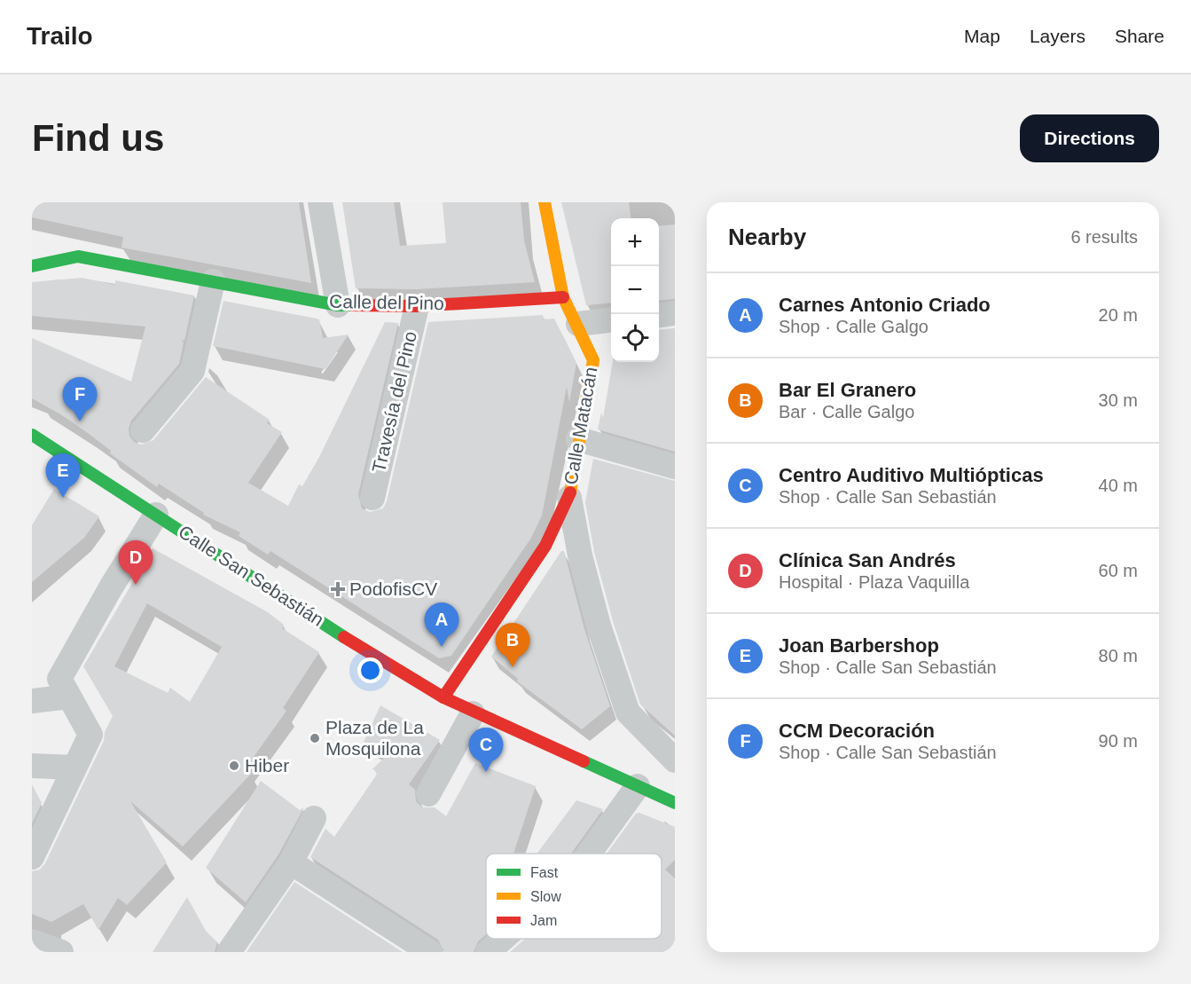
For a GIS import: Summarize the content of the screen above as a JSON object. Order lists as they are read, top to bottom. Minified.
{"streets":{"street":["Calle del Pino","Travesía del Pino","Calle Matacán","Calle San Sebastián"]},"crossings":[["Calle del Pino","Travesía del Pino"],["Calle del Pino","Calle Matacán"],["Calle Matacán","Calle San Sebastián"]],"places":{"health":["PodofisCV"],"other":["Plaza de La Mosquilona","Hiber"]},"legend":["Fast","Slow","Jam"],"page":{"header":"Trailo","nav":["Map","Layers","Share"],"buttons":"Directions","title":"Find us","heading":["Nearby","6 results"],"map_buttons":["+","−"],"list":[{"mark":"A","name":"Carnes Antonio Criado","note":"Shop · Calle Galgo","value":"20 m"},{"mark":"B","name":"Bar El Granero","note":"Bar · Calle Galgo","value":"30 m"},{"mark":"C","name":"Centro Auditivo Multiópticas","note":"Shop · Calle San Sebastián","value":"40 m"},{"mark":"D","name":"Clínica San Andrés","note":"Hospital · Plaza Vaquilla","value":"60 m"},{"mark":"E","name":"Joan Barbershop","note":"Shop · Calle San Sebastián","value":"80 m"},{"mark":"F","name":"CCM Decoración","note":"Shop · Calle San Sebastián","value":"90 m"}],"pins":["F","E","D","A","B","C"]}}
